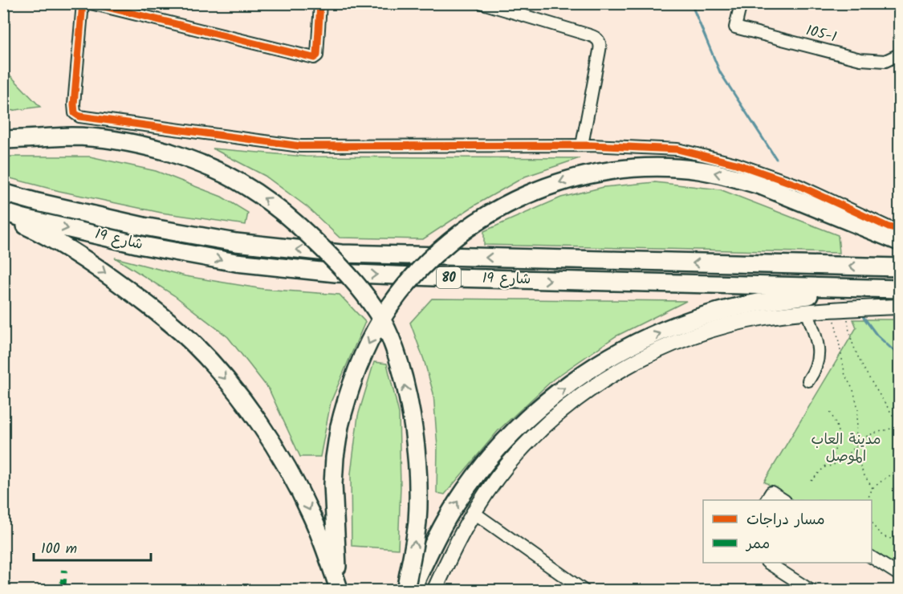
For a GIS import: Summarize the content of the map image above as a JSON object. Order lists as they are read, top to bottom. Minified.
{"streets":{"highway":["شارع 19","80"],"street":["105-1"]},"parks":["مدينة العاب الموصل"],"legend":["مسار دراجات","ممر"],"scale_bar":"100 m"}
